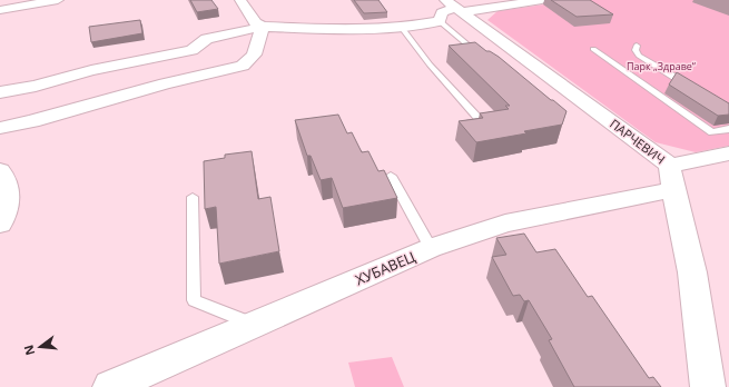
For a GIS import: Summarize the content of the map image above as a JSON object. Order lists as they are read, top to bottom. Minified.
{"streets":{"street":["ПАРЧЕВИЧ","ХУБАВЕЦ"]},"crossings":[["ПАРЧЕВИЧ","ХУБАВЕЦ"]],"parks":["Парк „Здраве“"],"north":"left"}
